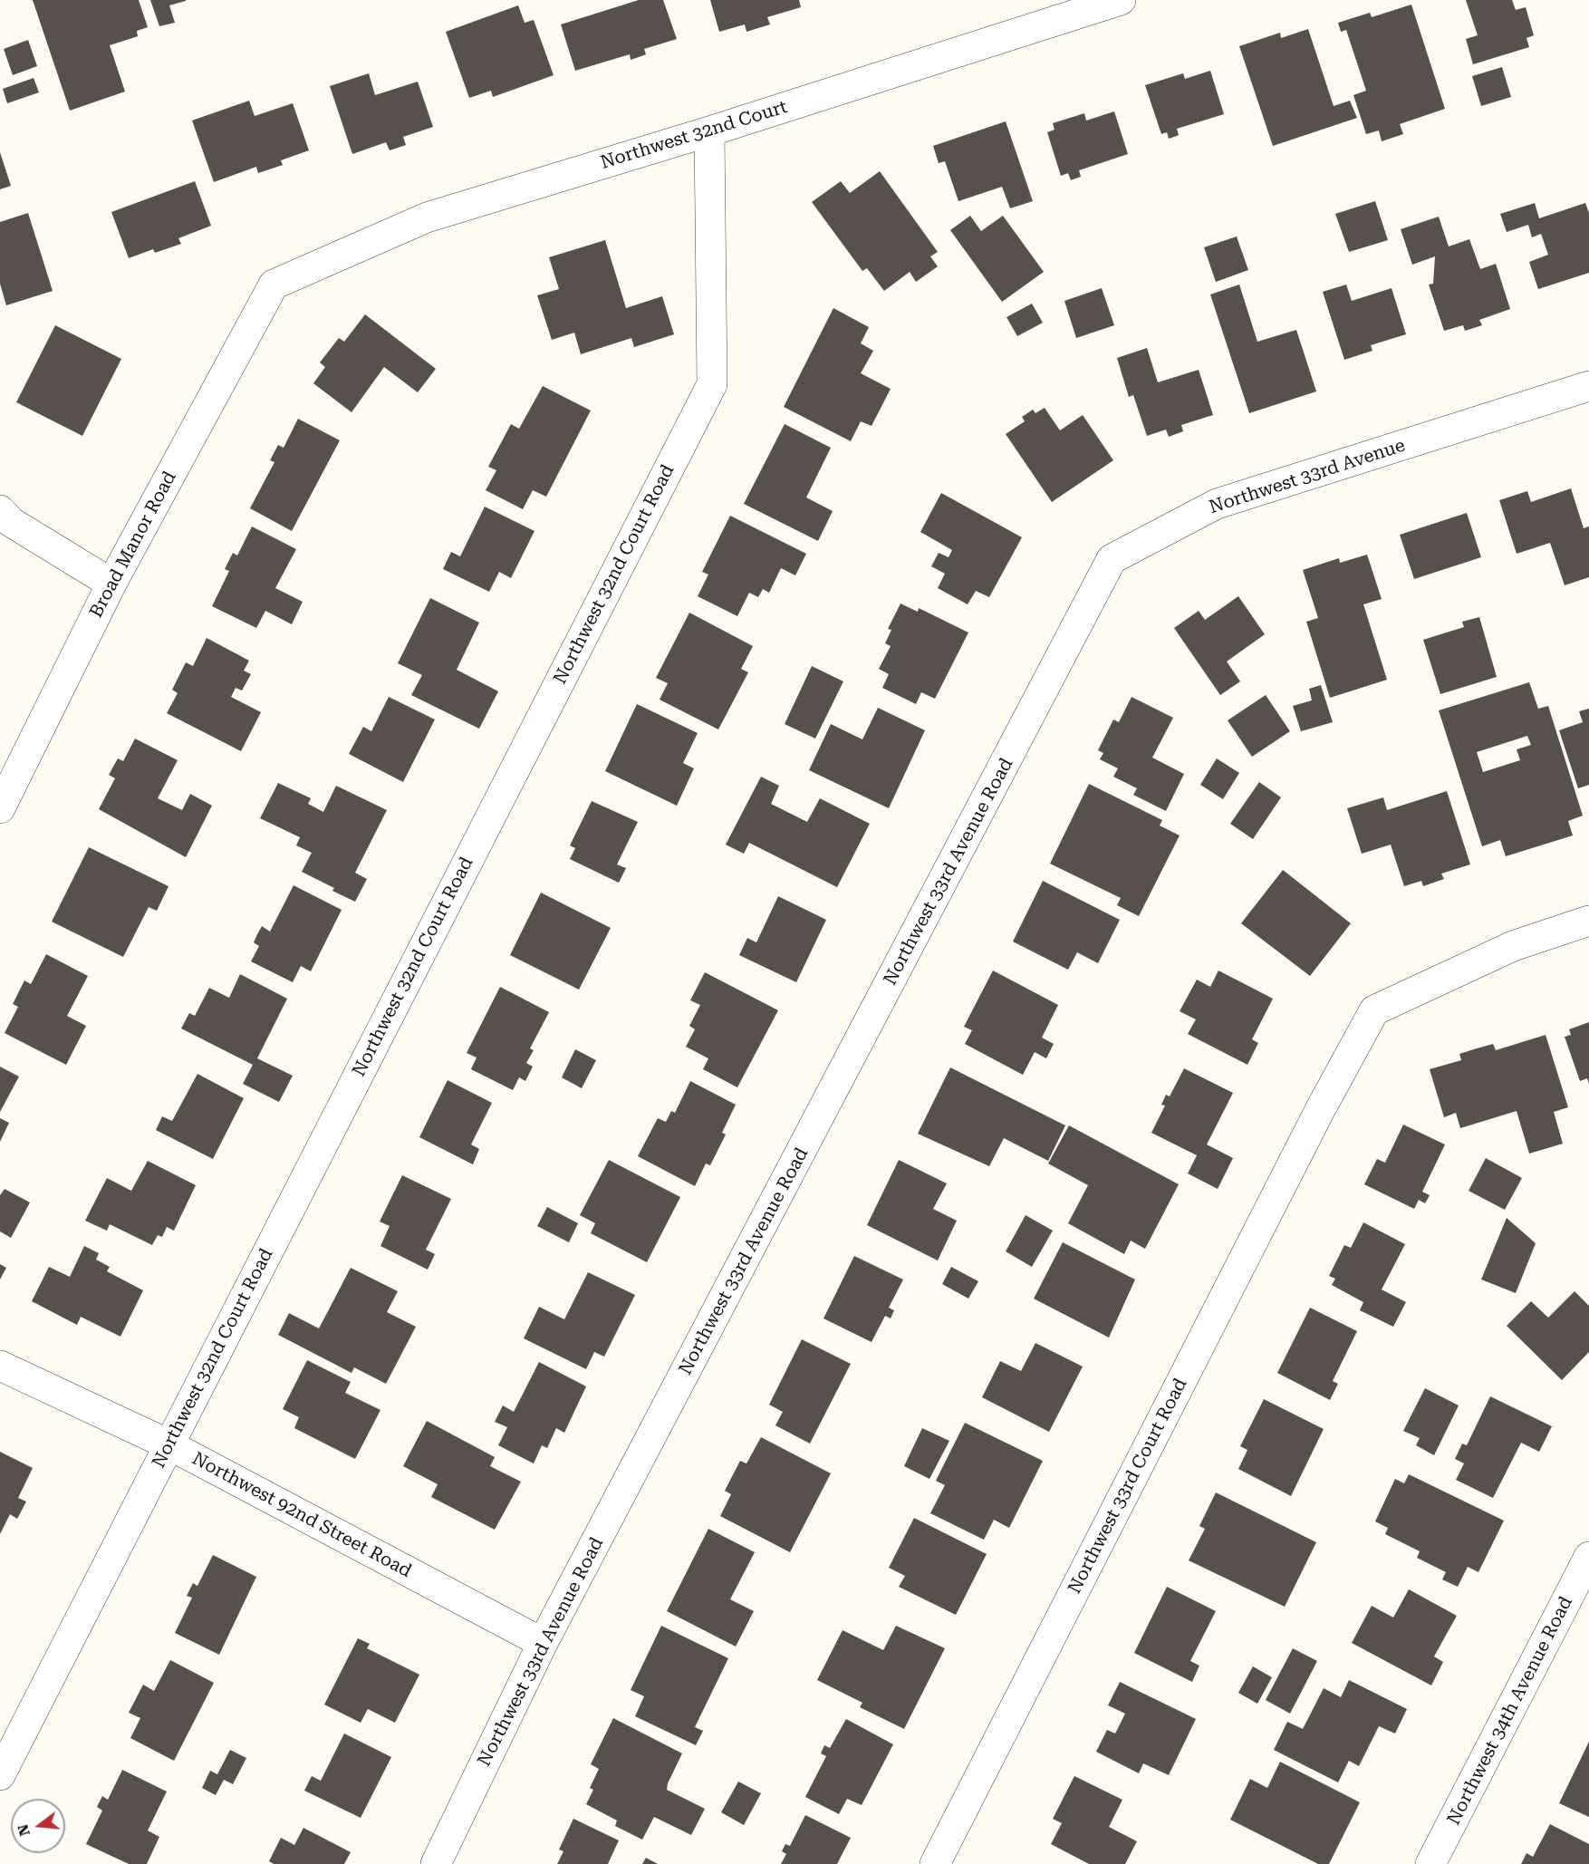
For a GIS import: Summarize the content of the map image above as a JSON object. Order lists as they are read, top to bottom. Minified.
{"streets":{"street":["Northwest 32nd Court","Northwest 33rd Avenue","Broad Manor Road","Northwest 32nd Court Road","Northwest 33rd Avenue Road","Northwest 33rd Court Road","Northwest 92nd Street Road","Northwest 34th Avenue Road"]},"crossings":[["Northwest 32nd Court","Broad Manor Road"],["Northwest 32nd Court","Northwest 32nd Court Road"],["Northwest 33rd Avenue","Northwest 33rd Avenue Road"],["Northwest 32nd Court Road","Northwest 92nd Street Road"],["Northwest 33rd Avenue Road","Northwest 92nd Street Road"]],"north":"left"}
